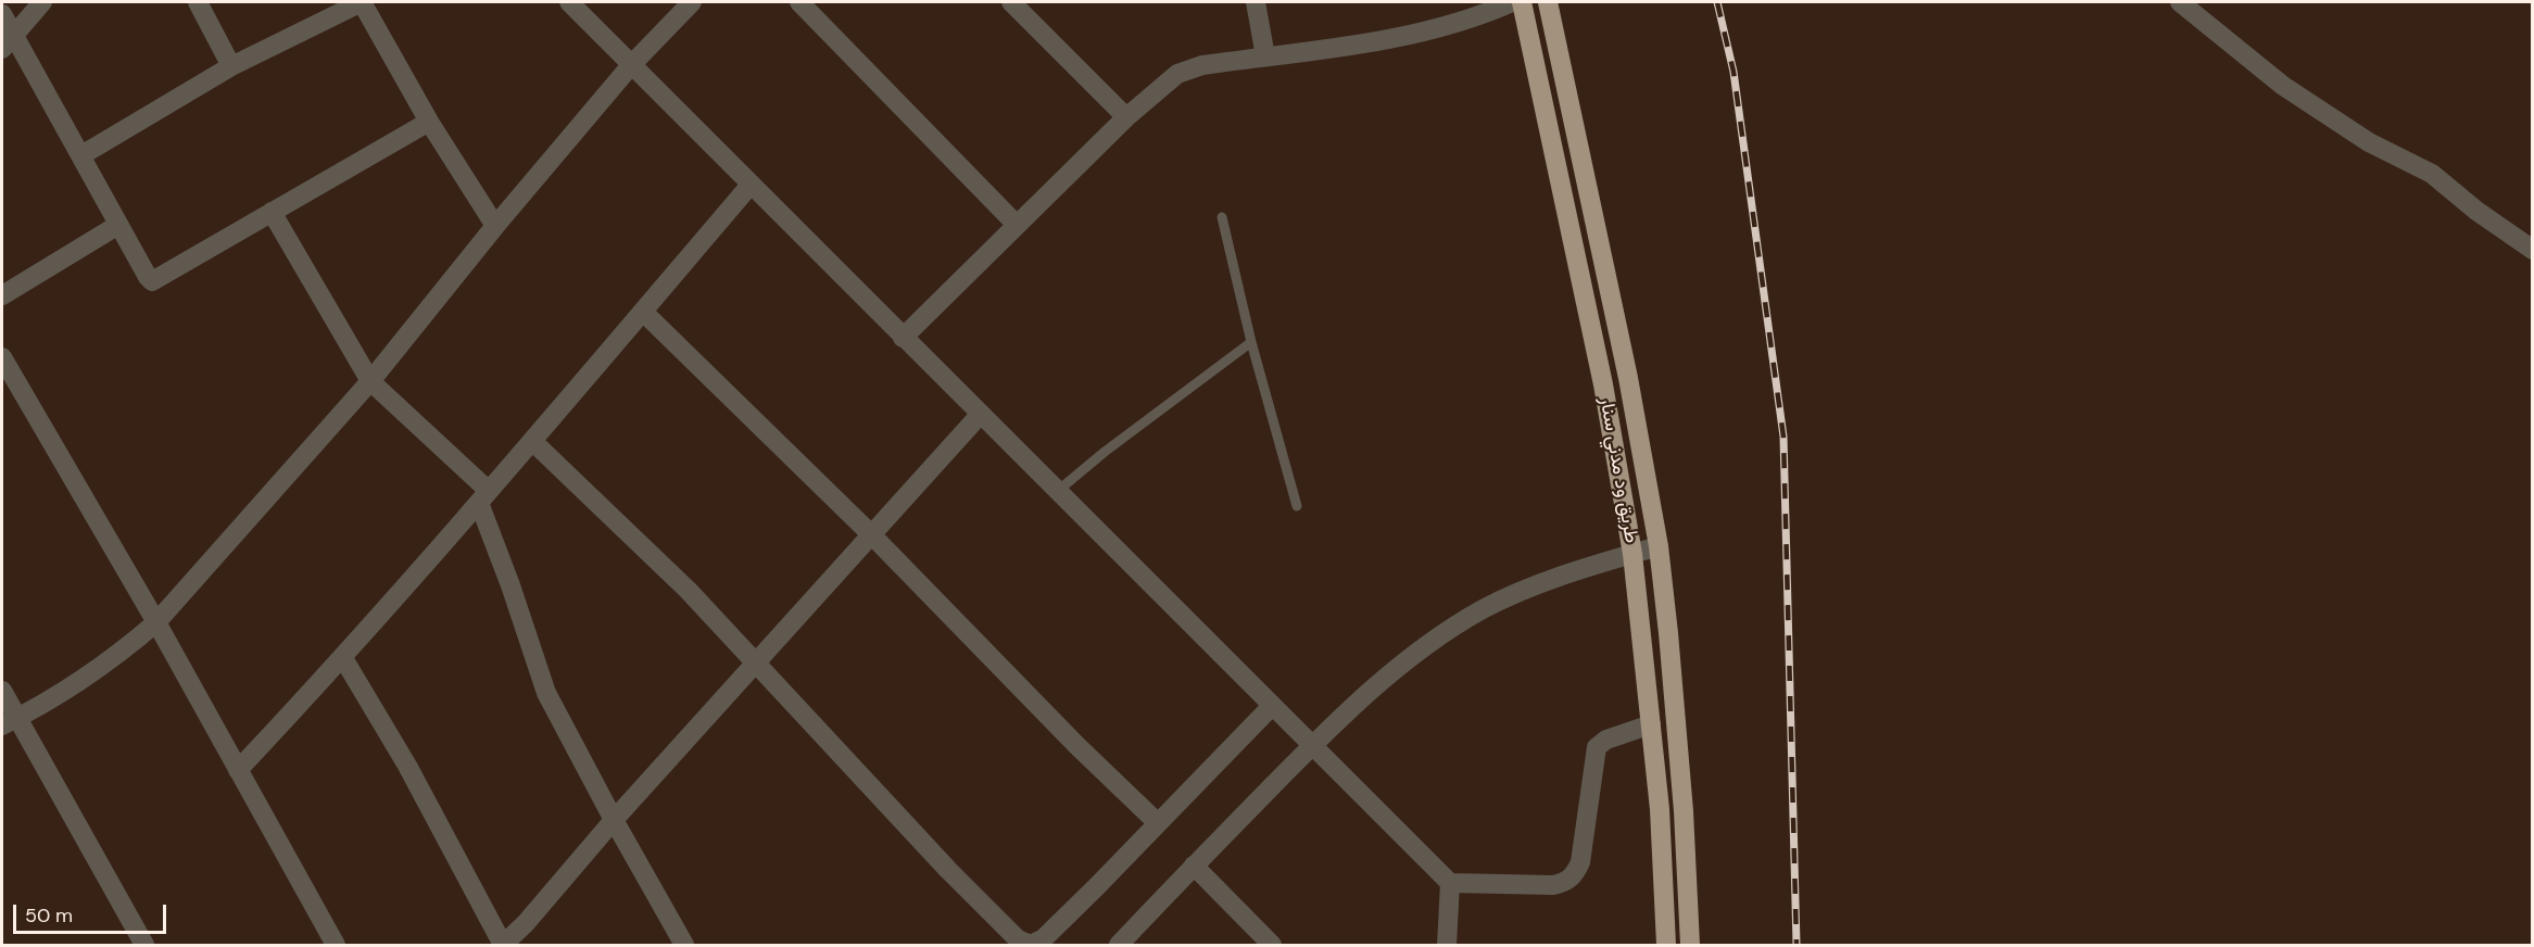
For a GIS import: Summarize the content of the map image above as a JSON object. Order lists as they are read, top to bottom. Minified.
{"streets":{"highway":["طريق ود مدني سنار"]},"scale_bar":"50 m"}
